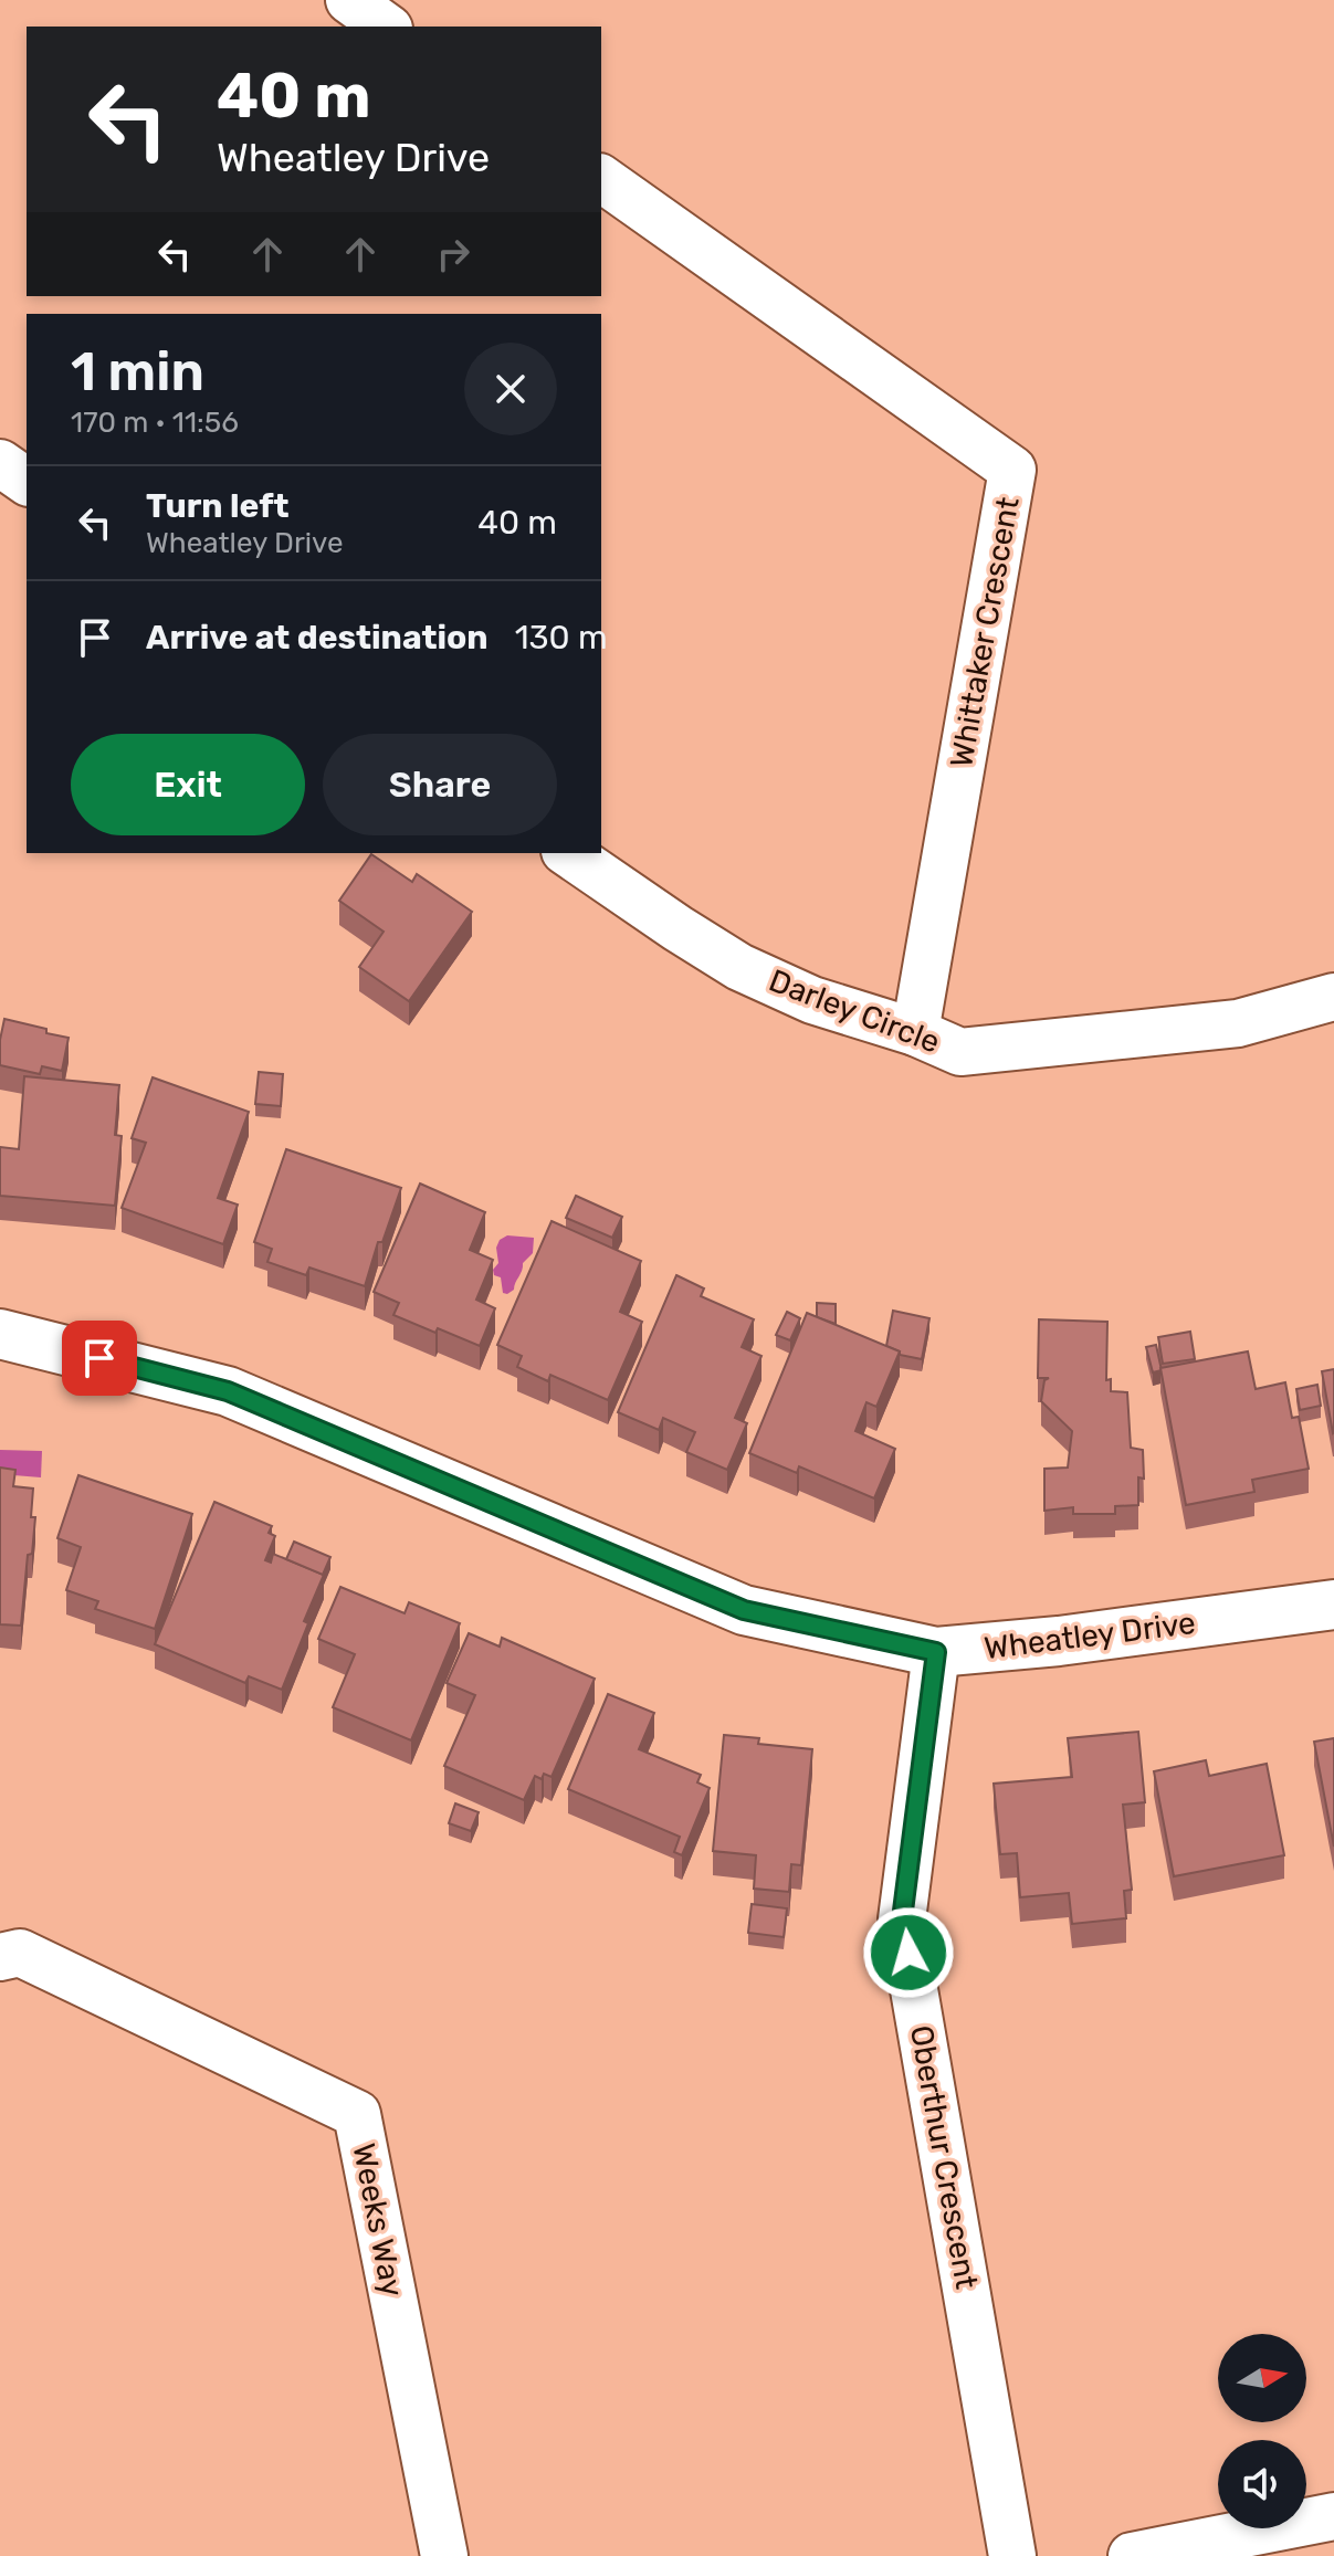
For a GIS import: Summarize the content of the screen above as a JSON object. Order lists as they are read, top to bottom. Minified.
{"streets":{"street":["Whittaker Crescent","Darley Circle","Wheatley Drive","Oberthur Crescent","Weeks Way"]},"crossings":[["Whittaker Crescent","Darley Circle"],["Wheatley Drive","Oberthur Crescent"]],"north":"right","page":{"turn":["40 m","Wheatley Drive"],"heading":["1 min","170 m · 11:56"],"list":[{"name":"Turn left","note":"Wheatley Drive","value":"40 m"},{"name":"Arrive at destination","value":"130 m"}],"buttons":["Exit","Share"]}}
